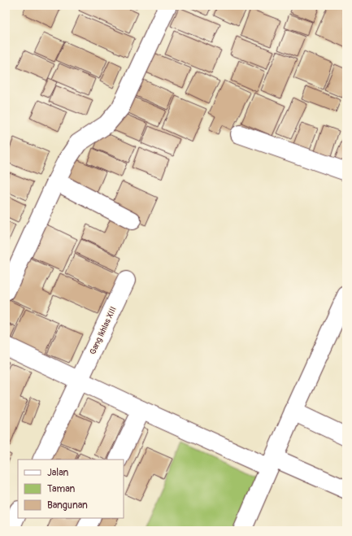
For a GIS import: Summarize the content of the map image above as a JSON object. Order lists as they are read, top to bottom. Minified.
{"streets":{"street":["Gang Ikhlas XIII"]},"legend":["Jalan","Taman","Bangunan"]}
